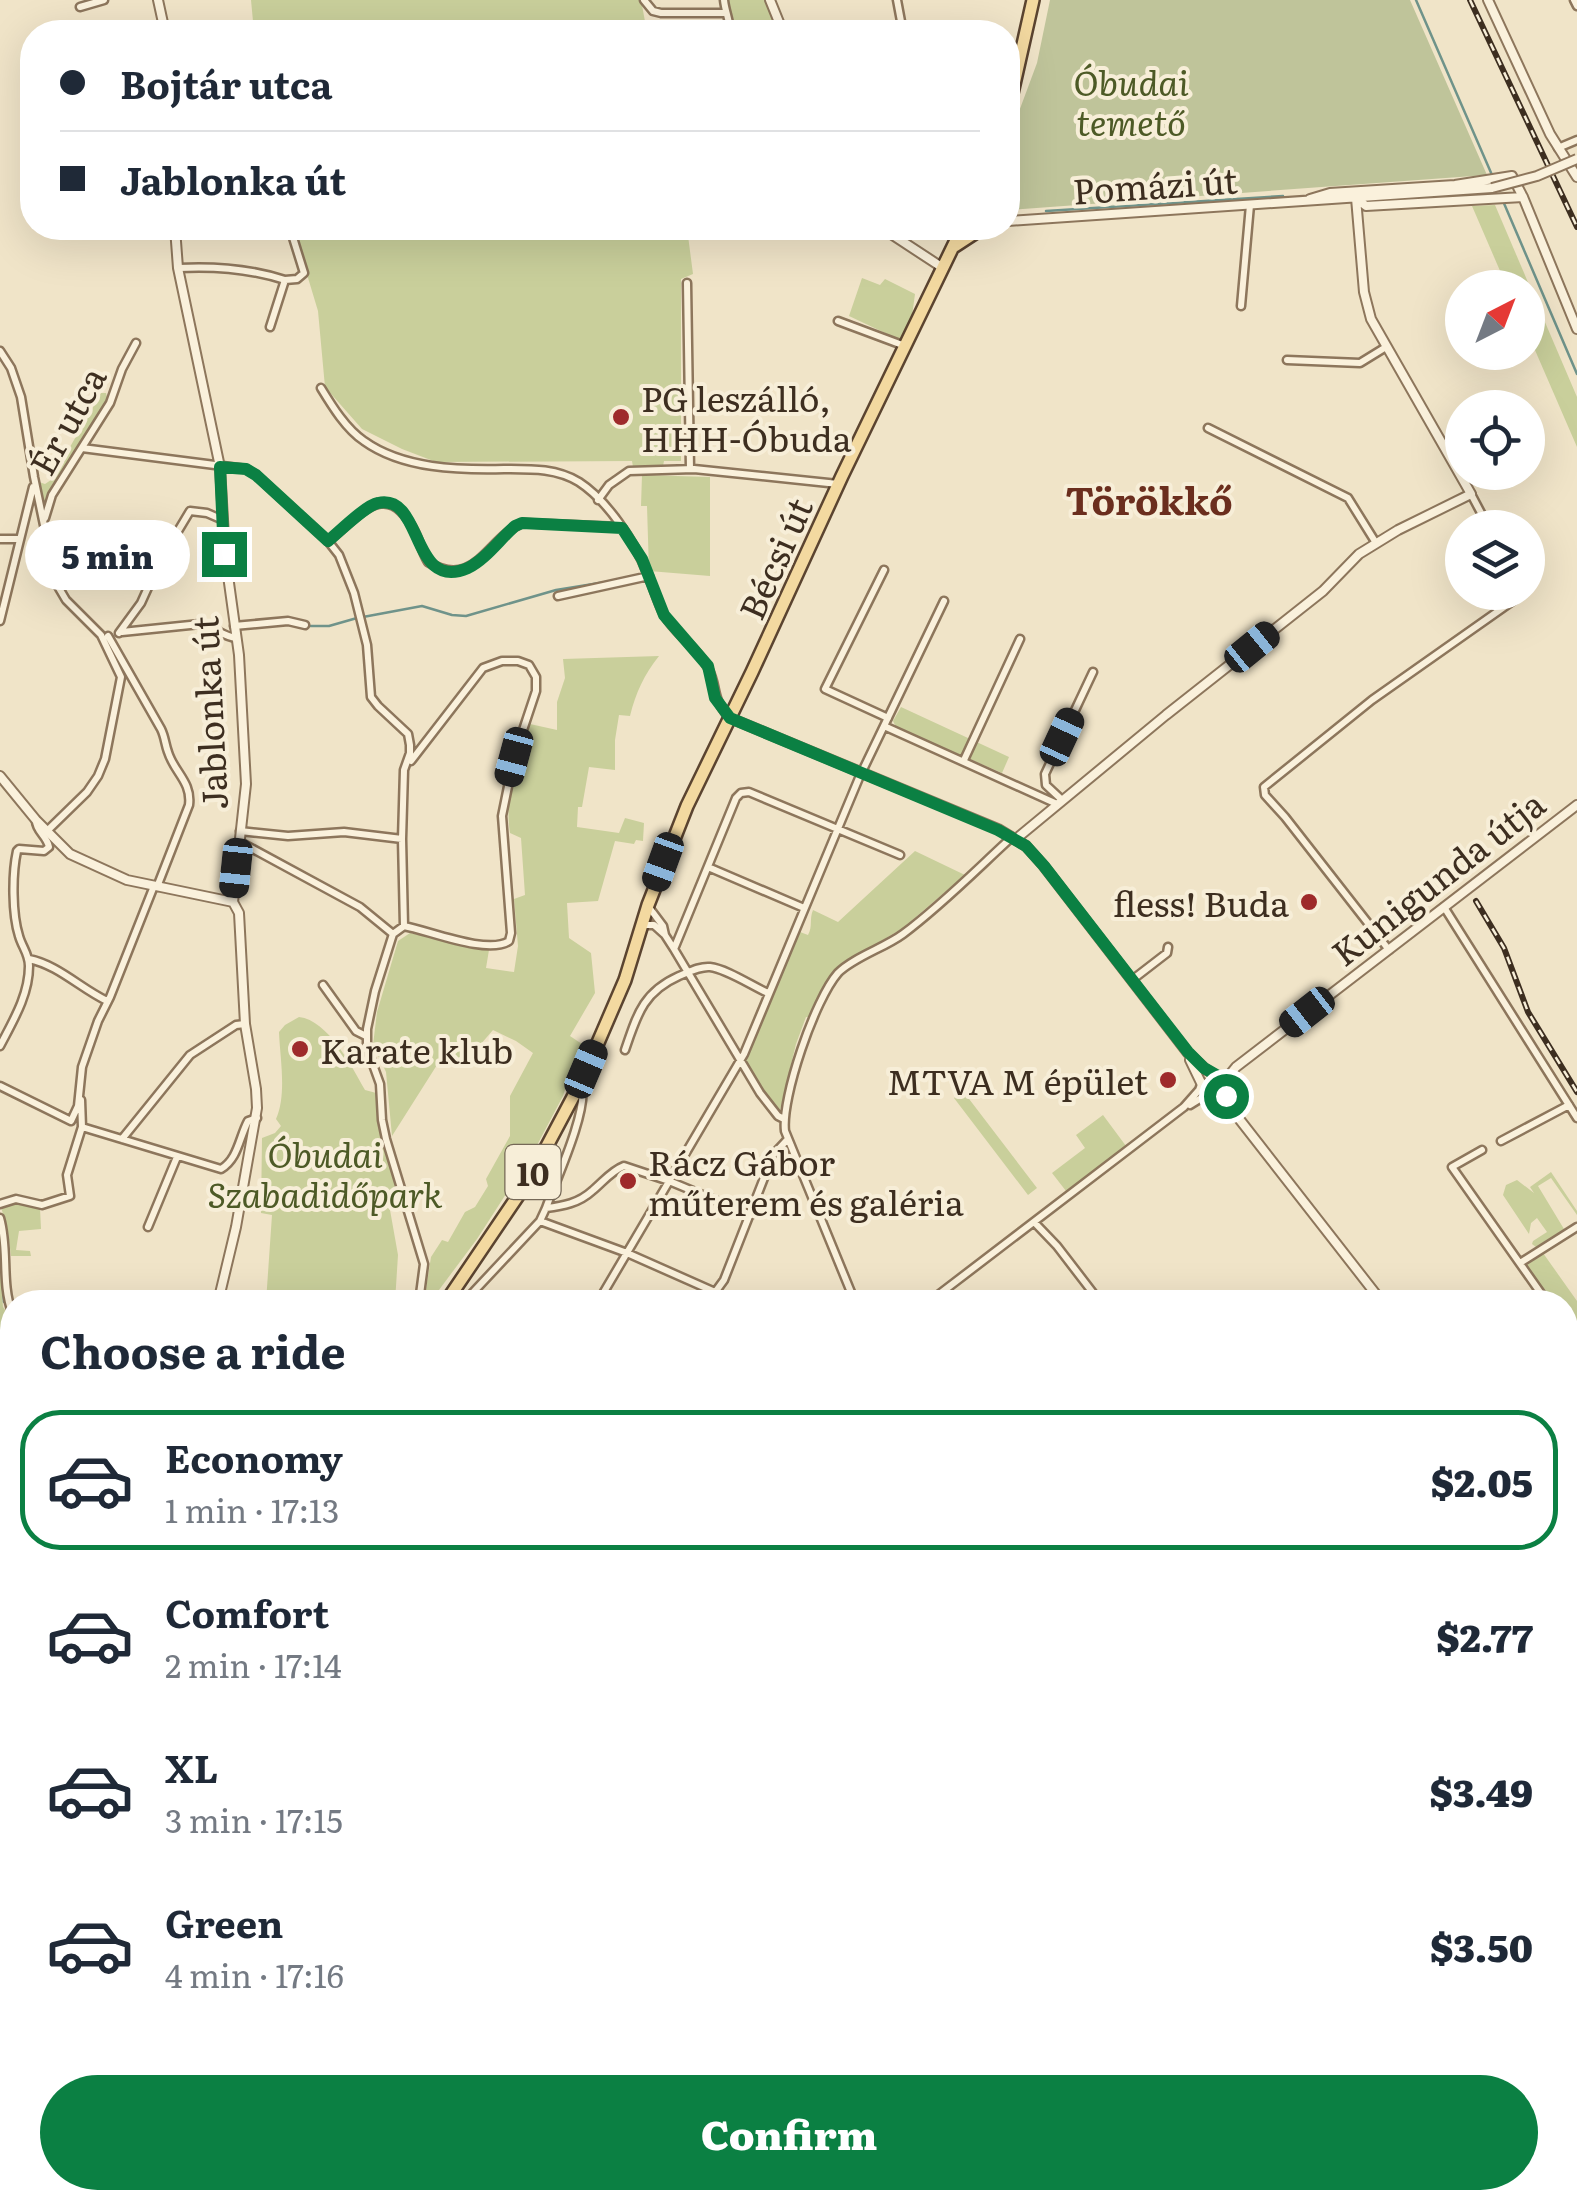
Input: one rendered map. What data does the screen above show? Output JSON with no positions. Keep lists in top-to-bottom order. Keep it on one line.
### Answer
{"streets":{"main road":["Bécsi út","10"],"street":["Pomázi út","Ér utca","Jablonka út","Kunigunda útja"]},"districts":["Törökkő"],"parks":["Óbudai temető","Óbudai Szabadidőpark"],"places":["PG leszálló, HHH-Óbuda","fless! Buda","Karate klub","MTVA M épület","Rácz Gábor műterem és galéria"],"north":"top right","page":{"banner":["Bojtár utca","Jablonka út"],"bubble":"5 min","heading":"Choose a ride","list":[{"name":"Economy","note":"1 min · 17:13","value":"$2.05"},{"name":"Comfort","note":"2 min · 17:14","value":"$2.77"},{"name":"XL","note":"3 min · 17:15","value":"$3.49"},{"name":"Green","note":"4 min · 17:16","value":"$3.50"}],"buttons":"Confirm"}}
